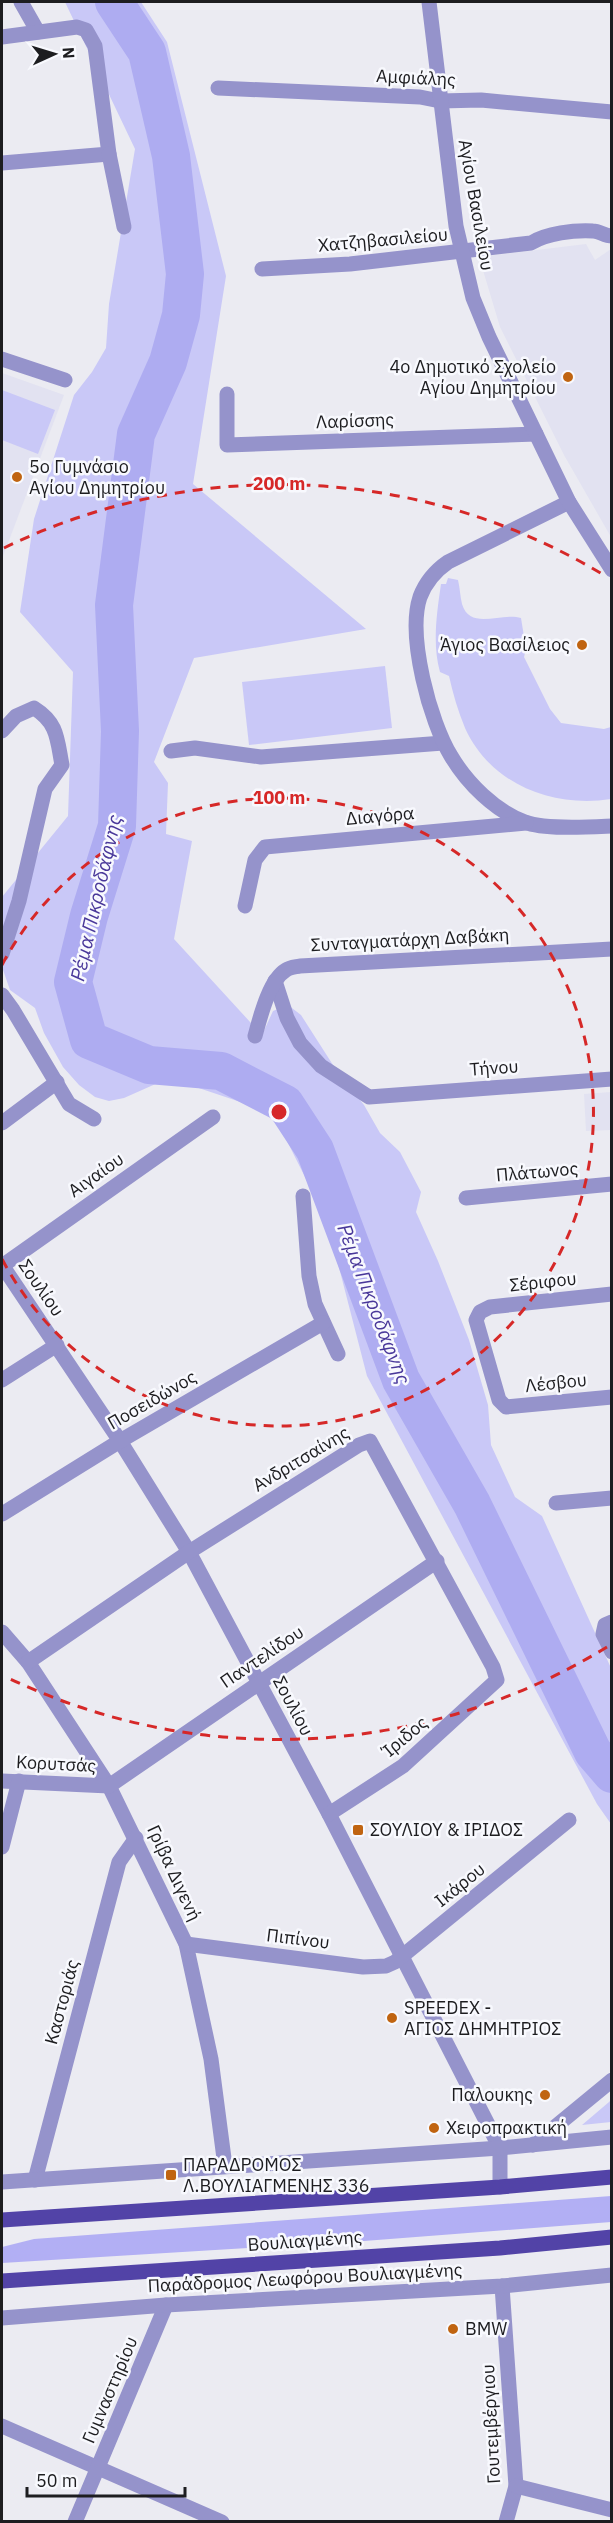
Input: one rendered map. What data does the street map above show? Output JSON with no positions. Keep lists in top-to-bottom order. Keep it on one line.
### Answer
{"streets":{"main road":["Βουλιαγμένης"],"street":["Αμφιάλης","Αγίου Βασιλείου","Χατζηβασιλείου","Λαρίσσης","Διαγόρα","Συνταγματάρχη Δαβάκη","Τήνου","Πλάτωνος","Αιγαίου","Σέριφου","Σουλίου","Λέσβου","Ποσειδώνος","Ανδριτσαίνης","Παντελίδου","Ίριδος","Κορυτσάς","Γρίβα Διγενή","Ικάρου","Πιπίνου","Καστοριάς","Παράδρομος Λεωφόρου Βουλιαγμένης","Γυμναστηρίου","Γουτεμβέργιου"]},"crossings":[["Αμφιάλης","Αγίου Βασιλείου"],["Αγίου Βασιλείου","Χατζηβασιλείου"],["Αγίου Βασιλείου","Λαρίσσης"],["Συνταγματάρχη Δαβάκη","Τήνου"],["Αιγαίου","Σουλίου"],["Σέριφου","Λέσβου"],["Σουλίου","Ποσειδώνος"],["Σουλίου","Ανδριτσαίνης"],["Σουλίου","Παντελίδου"],["Σουλίου","Ίριδος"],["Σουλίου","Ικάρου"],["Σουλίου","Πιπίνου"],["Ανδριτσαίνης","Παντελίδου"],["Ανδριτσαίνης","Ίριδος"],["Ανδριτσαίνης","Γρίβα Διγενή"],["Παντελίδου","Κορυτσάς"],["Παντελίδου","Γρίβα Διγενή"],["Κορυτσάς","Γρίβα Διγενή"],["Γρίβα Διγενή","Πιπίνου"],["Γρίβα Διγενή","Καστοριάς"],["Ικάρου","Πιπίνου"],["Παράδρομος Λεωφόρου Βουλιαγμένης","Γυμναστηρίου"],["Παράδρομος Λεωφόρου Βουλιαγμένης","Γουτεμβέργιου"]],"water":["Ρέμα Πικροδάφνης"],"places":{"other":["4ο Δημοτικό Σχολείο Αγίου Δημητρίου","5ο Γυμνάσιο Αγίου Δημητρίου","Άγιος Βασίλειος","SPEEDEX - ΑΓΙΟΣ ΔΗΜΗΤΡΙΟΣ","Παλουκης","Χειροπρακτική","BMW"],"transit":["ΣΟΥΛΙΟΥ & ΙΡΙΔΟΣ","ΠΑΡΑΔΡΟΜΟΣ Λ.ΒΟΥΛΙΑΓΜΕΝΗΣ 336"]},"scale_bar":"50 m","north":"right","rings":["200 m","100 m"]}
